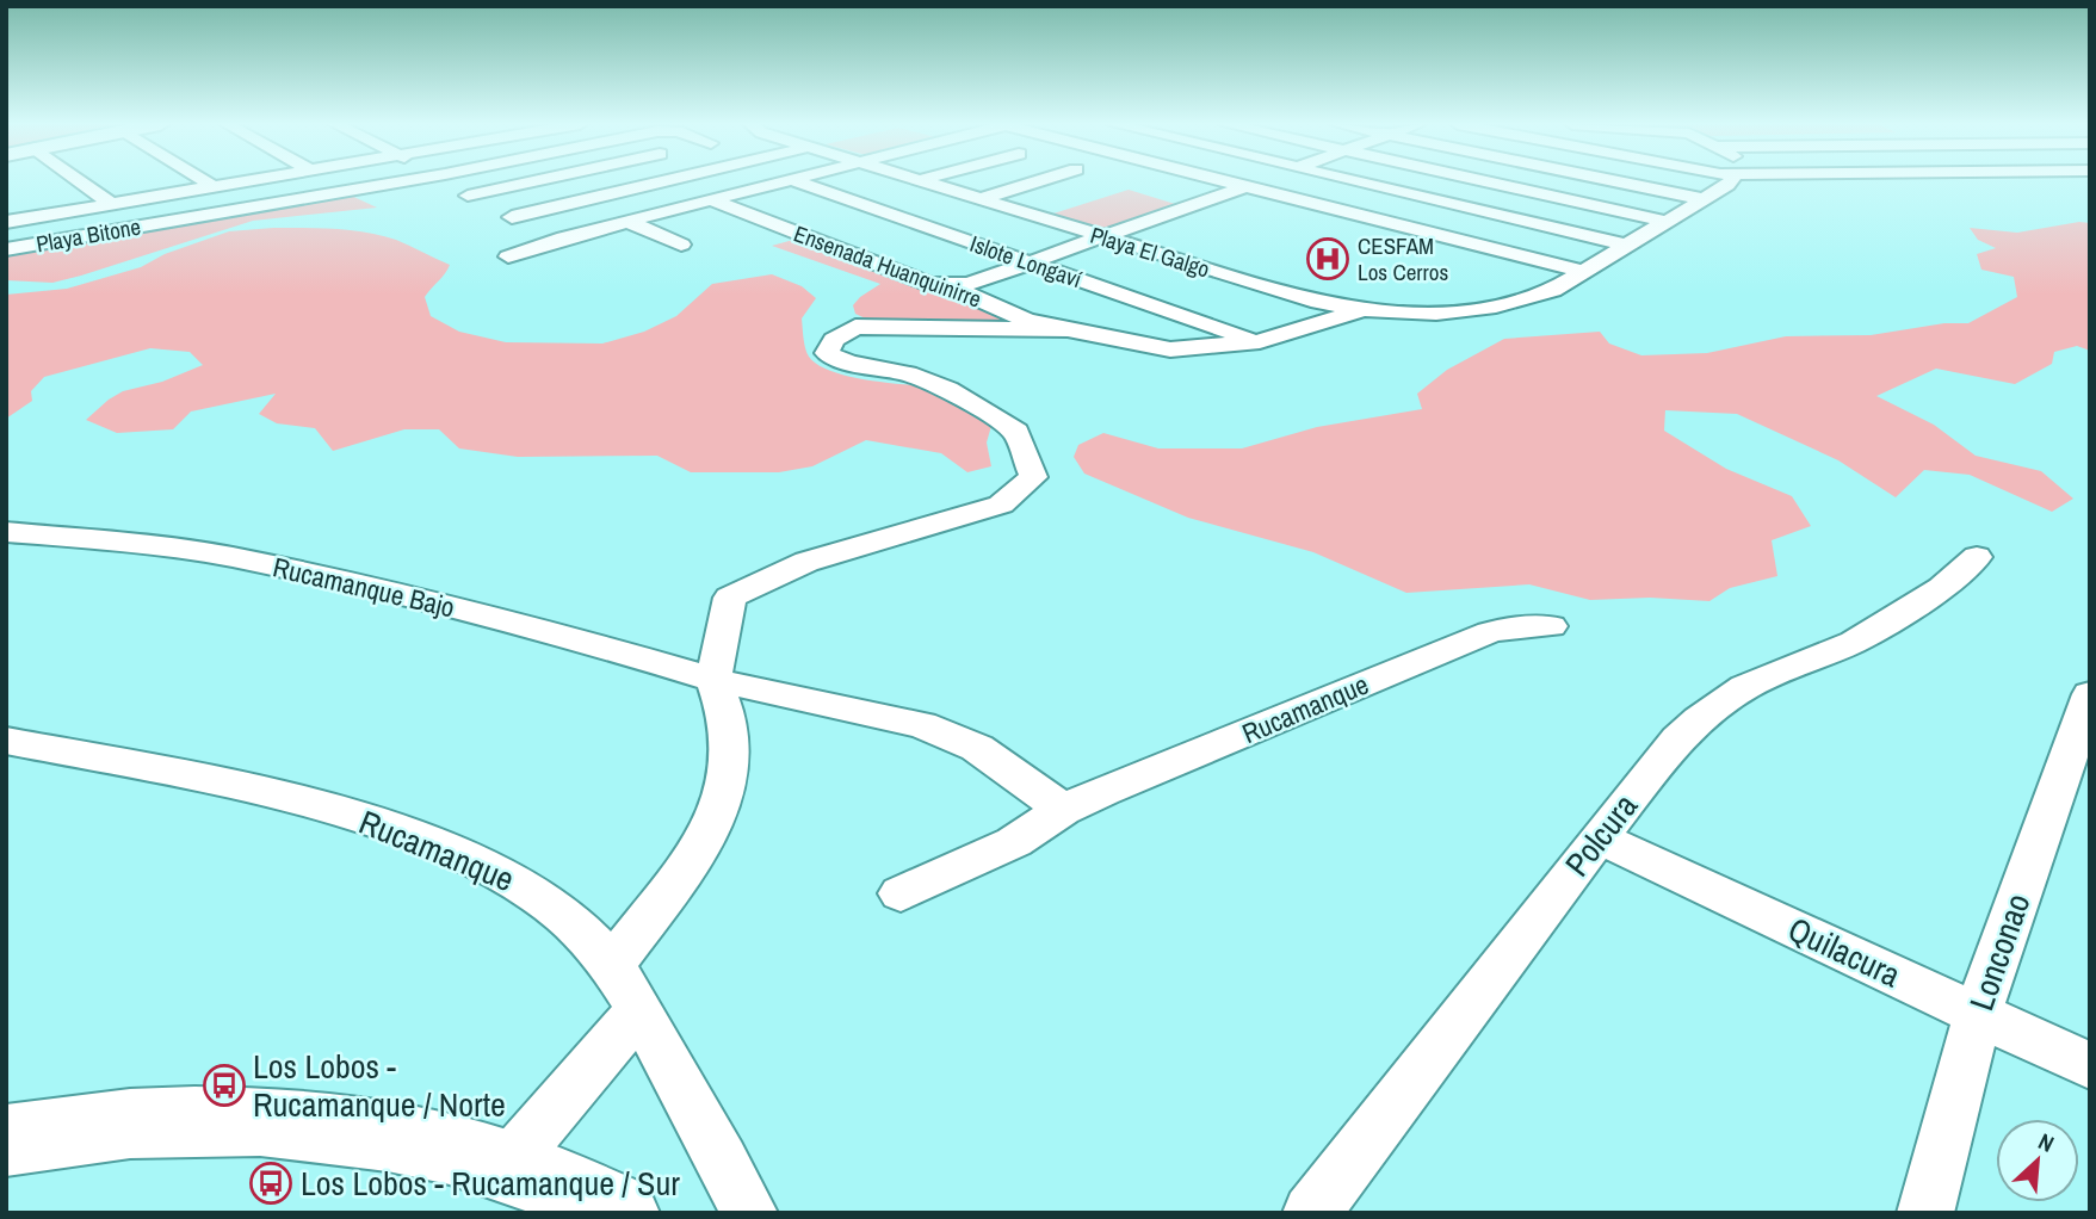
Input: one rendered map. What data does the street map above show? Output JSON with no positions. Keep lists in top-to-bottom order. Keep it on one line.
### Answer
{"streets":{"street":["Playa Bitone","Playa El Galgo","Islote Longaví","Ensenada Huanquinirre","Rucamanque Bajo","Rucamanque","Polcura","Quilacura","Lonconao"]},"crossings":[["Polcura","Quilacura"],["Quilacura","Lonconao"]],"places":{"hospital":["CESFAM Los Cerros"],"bus stop":["Los Lobos - Rucamanque / Norte","Los Lobos - Rucamanque / Sur"]},"north":"top right"}
